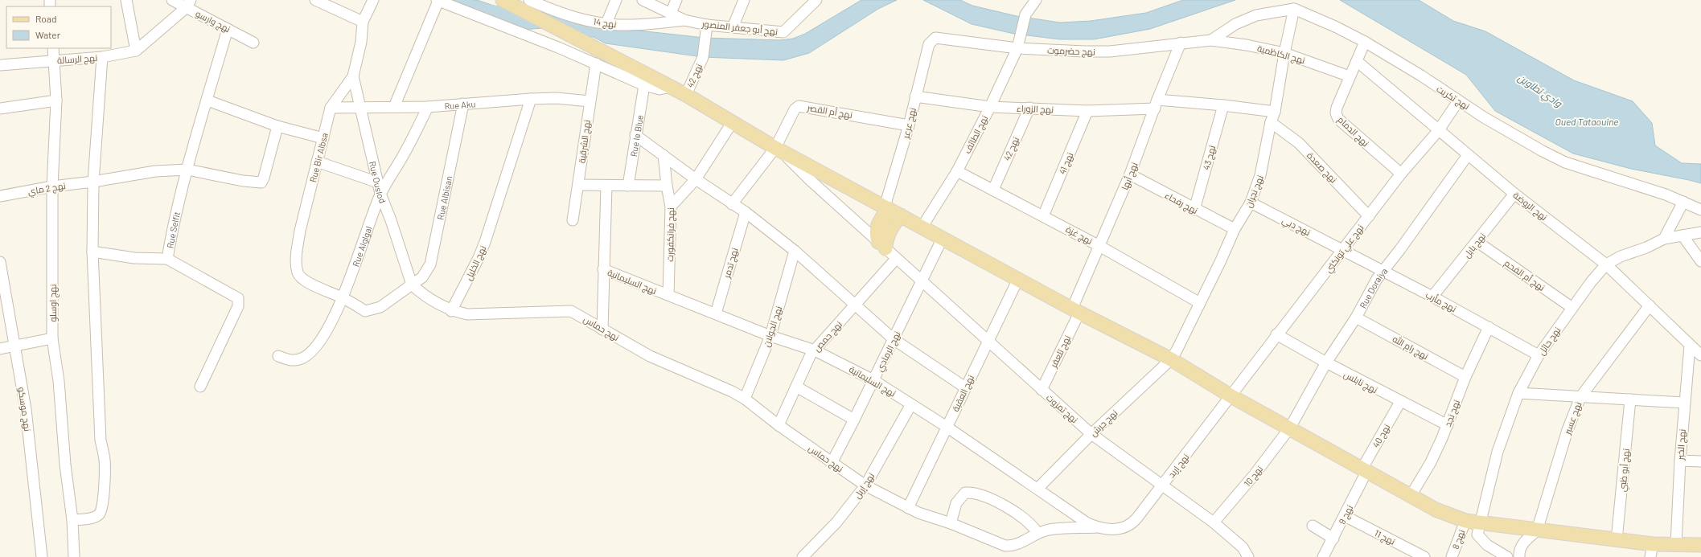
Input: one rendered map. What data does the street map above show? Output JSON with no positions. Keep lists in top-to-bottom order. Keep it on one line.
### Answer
{"streets":{"street":["نهج وارسو","نهج 14","نهج أبو جعفر المنصور","نهج حضرموت","نهج الكاظمية","نهج الرسالة","نهج 42","نهج تكريت","Rue Aku","نهج الزوراء","نهج أم القصر","نهج عرعر","نهج الدمام","نهج الطائف","Rue le Blue","نهج الشرقية","Rue Bir Albsa","نهج 43","نهج 41","نهج صعدة","نهج أبها","Rue Ouslod","نهج 2 ماي","نهج نجران","Rue Albisan","نهج رفحاء","نهج الروضة","نهج دبي","Rue Selfit","نهج فرانكفورت","نهج غزة","نهج بابل","Rue Alglgal","نهج علي تونكتي","نهج الخليل","نهج تدمر","نهج أم الفحم","نهج السليمانية","Rue Doraiya","نهج مأرب","نهج اوسلو","نهج الجولان","نهج حماس","نهج حمص","نهج حائل","نهج رام الله","نهج الرمادي","نهج تلعفر","نهج نابلس","نهج العقبة","نهج تمزوت","نهج موسكو","نهج نجد","نهج عسير","نهج جرش","نهج 40","نهج الخبر","نهج إربد","نهج أبو ظبي","نهج 10","نهج إربل","نهج 9","نهج 11","نهج 8"]},"crossings":[["نهج وارسو","Rue Selfit"],["نهج 14","نهج أبو جعفر المنصور"],["نهج أبو جعفر المنصور","نهج 42"],["نهج حضرموت","نهج الكاظمية"],["نهج حضرموت","نهج عرعر"],["نهج حضرموت","نهج الطائف"],["نهج حضرموت","نهج أبها"],["نهج الكاظمية","نهج الدمام"],["نهج الكاظمية","نهج نجران"],["نهج الرسالة","نهج اوسلو"],["نهج 42","نهج الزوراء"],["نهج 42","نهج غزة"],["نهج تكريت","نهج الدمام"],["نهج تكريت","نهج نجران"],["نهج تكريت","نهج علي تونكتي"],["Rue Aku","نهج الشرقية"],["Rue Aku","Rue Bir Albsa"],["Rue Aku","Rue Ouslod"],["Rue Aku","Rue Albisan"],["Rue Aku","Rue Alglgal"],["Rue Aku","نهج الخليل"],["نهج الزوراء","نهج عرعر"],["نهج الزوراء","نهج الطائف"],["نهج الزوراء","نهج 43"],["نهج الزوراء","نهج 41"],["نهج الزوراء","نهج أبها"],["نهج الزوراء","نهج نجران"],["نهج أم القصر","نهج عرعر"],["نهج أم القصر","نهج تمزوت"],["نهج الدمام","نهج الروضة"],["نهج الدمام","نهج علي تونكتي"],["نهج الطائف","نهج غزة"],["Rue Bir Albsa","Rue Ouslod"],["Rue Bir Albsa","Rue Albisan"],["Rue Bir Albsa","Rue Alglgal"],["نهج 43","نهج رفحاء"],["نهج 41","نهج غزة"],["نهج صعدة","نهج نجران"],["نهج صعدة","نهج علي تونكتي"],["نهج أبها","نهج رفحاء"],["نهج أبها","نهج غزة"],["نهج أبها","نهج تلعفر"],["Rue Ouslod","Rue Albisan"],["Rue Ouslod","Rue Alglgal"],["نهج 2 ماي","Rue Selfit"],["نهج 2 ماي","نهج اوسلو"],["نهج نجران","نهج رفحاء"],["نهج نجران","نهج دبي"],["نهج نجران","نهج غزة"],["نهج نجران","نهج جرش"],["Rue Albisan","Rue Alglgal"],["نهج الروضة","نهج بابل"],["نهج الروضة","نهج علي تونكتي"],["نهج الروضة","Rue Doraiya"],["نهج الروضة","نهج حائل"],["نهج الروضة","نهج عسير"],["نهج الروضة","نهج الخبر"],["نهج دبي","نهج علي تونكتي"],["نهج دبي","نهج مأرب"],["نهج فرانكفورت","نهج السليمانية"],["نهج بابل","نهج أم الفحم"],["نهج بابل","نهج مأرب"],["نهج علي تونكتي","نهج مأرب"],["نهج علي تونكتي","نهج نابلس"],["نهج علي تونكتي","نهج إربد"],["نهج الخليل","نهج حماس"],["نهج تدمر","نهج السليمانية"],["نهج أم الفحم","نهج حائل"],["نهج السليمانية","نهج الجولان"],["نهج السليمانية","نهج حماس"],["نهج السليمانية","نهج حمص"],["نهج السليمانية","نهج الرمادي"],["نهج السليمانية","نهج العقبة"],["نهج السليمانية","نهج جرش"],["نهج السليمانية","نهج إربد"],["نهج السليمانية","نهج إربل"],["Rue Doraiya","نهج مأرب"],["Rue Doraiya","نهج رام الله"],["Rue Doraiya","نهج نابلس"],["Rue Doraiya","نهج 10"],["نهج مأرب","نهج حائل"],["نهج مأرب","نهج نجد"],["نهج الجولان","نهج حماس"],["نهج حماس","نهج حمص"],["نهج حماس","نهج الرمادي"],["نهج حماس","نهج العقبة"],["نهج حماس","نهج إربل"],["نهج حمص","نهج تمزوت"],["نهج رام الله","نهج نجد"],["نهج الرمادي","نهج تمزوت"],["نهج تلعفر","نهج تمزوت"],["نهج نابلس","نهج نجد"],["نهج نابلس","نهج 40"],["نهج العقبة","نهج تمزوت"],["نهج تمزوت","نهج جرش"],["نهج تمزوت","نهج إربد"],["نهج تمزوت","نهج 10"],["نهج 40","نهج 9"],["نهج 9","نهج 11"]],"water":["وادي تطاوين","Oued Tataouine"],"legend":["Road","Water"]}
